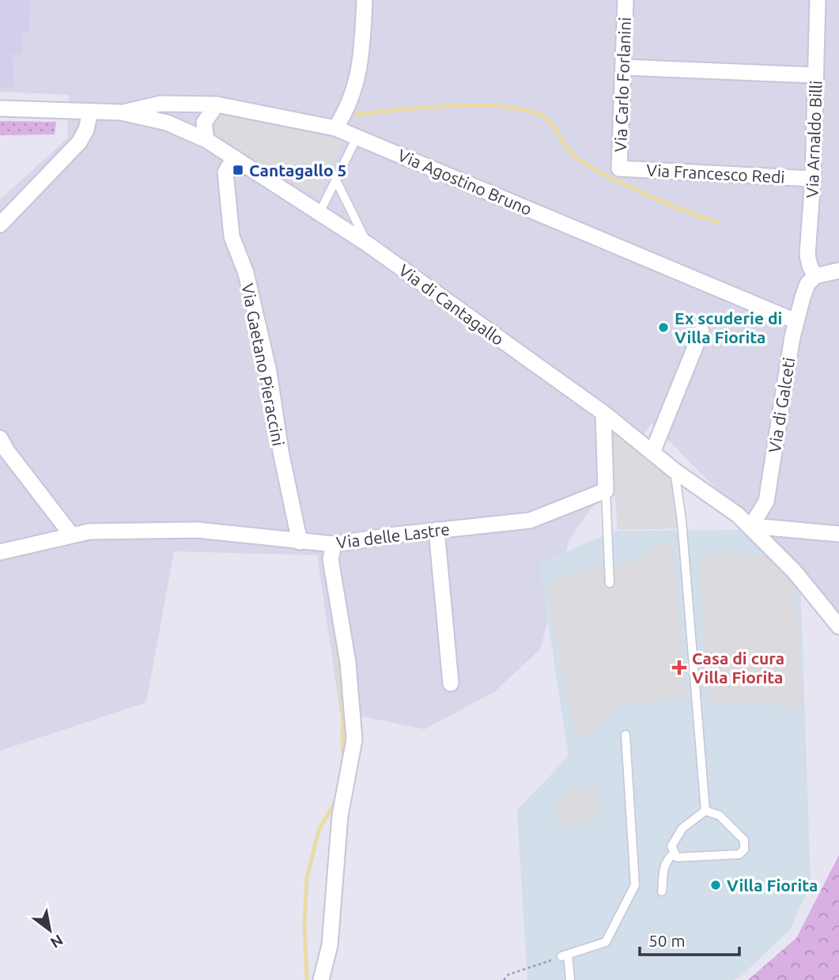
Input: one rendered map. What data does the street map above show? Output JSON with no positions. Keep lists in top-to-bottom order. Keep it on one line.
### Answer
{"streets":{"street":["Via Carlo Forlanini","Via Arnaldo Billi","Via Francesco Redi","Via Agostino Bruno","Via di Cantagallo","Via Gaetano Pieraccini","Via di Galceti","Via delle Lastre"]},"crossings":[["Via Carlo Forlanini","Via Francesco Redi"],["Via Arnaldo Billi","Via Francesco Redi"],["Via Arnaldo Billi","Via di Galceti"],["Via Agostino Bruno","Via di Cantagallo"],["Via Agostino Bruno","Via di Galceti"],["Via di Cantagallo","Via Gaetano Pieraccini"],["Via di Cantagallo","Via di Galceti"],["Via Gaetano Pieraccini","Via delle Lastre"]],"places":{"transit":["Cantagallo 5"],"other":["Ex scuderie di Villa Fiorita","Villa Fiorita"],"health":["Casa di cura Villa Fiorita"]},"scale_bar":"50 m","north":"bottom right"}
